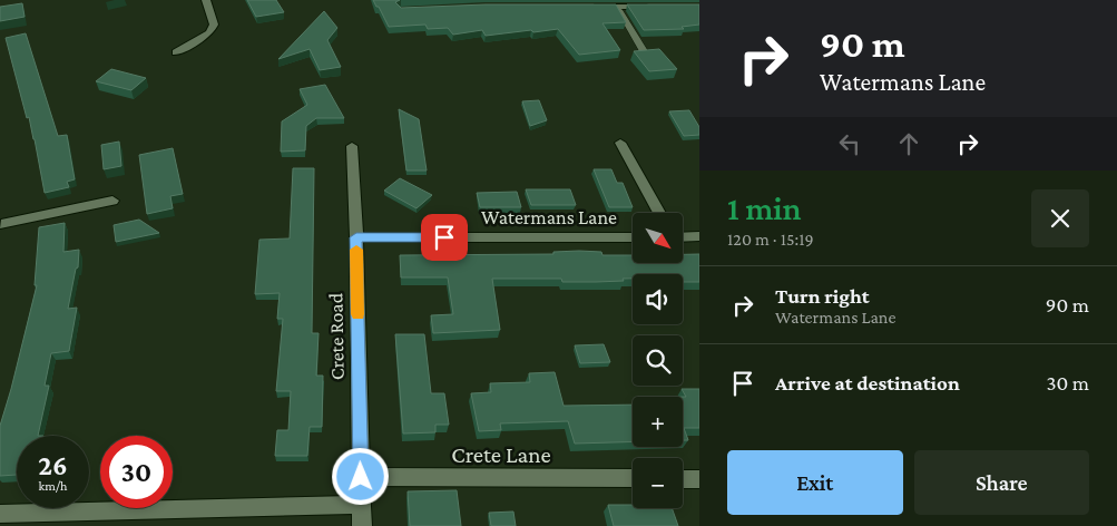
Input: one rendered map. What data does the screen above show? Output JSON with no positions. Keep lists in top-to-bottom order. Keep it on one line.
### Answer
{"streets":{"street":["Watermans Lane","Crete Road","Crete Lane"]},"crossings":[["Watermans Lane","Crete Road"],["Crete Road","Crete Lane"]],"north":"bottom right","page":{"turn":["90 m","Watermans Lane"],"heading":["1 min","120 m · 15:19"],"map_buttons":["+","−"],"list":[{"name":"Turn right","note":"Watermans Lane","value":"90 m"},{"name":"Arrive at destination","value":"30 m"}],"speed":"26 km/h","limit":"30","buttons":["Exit","Share"]}}
